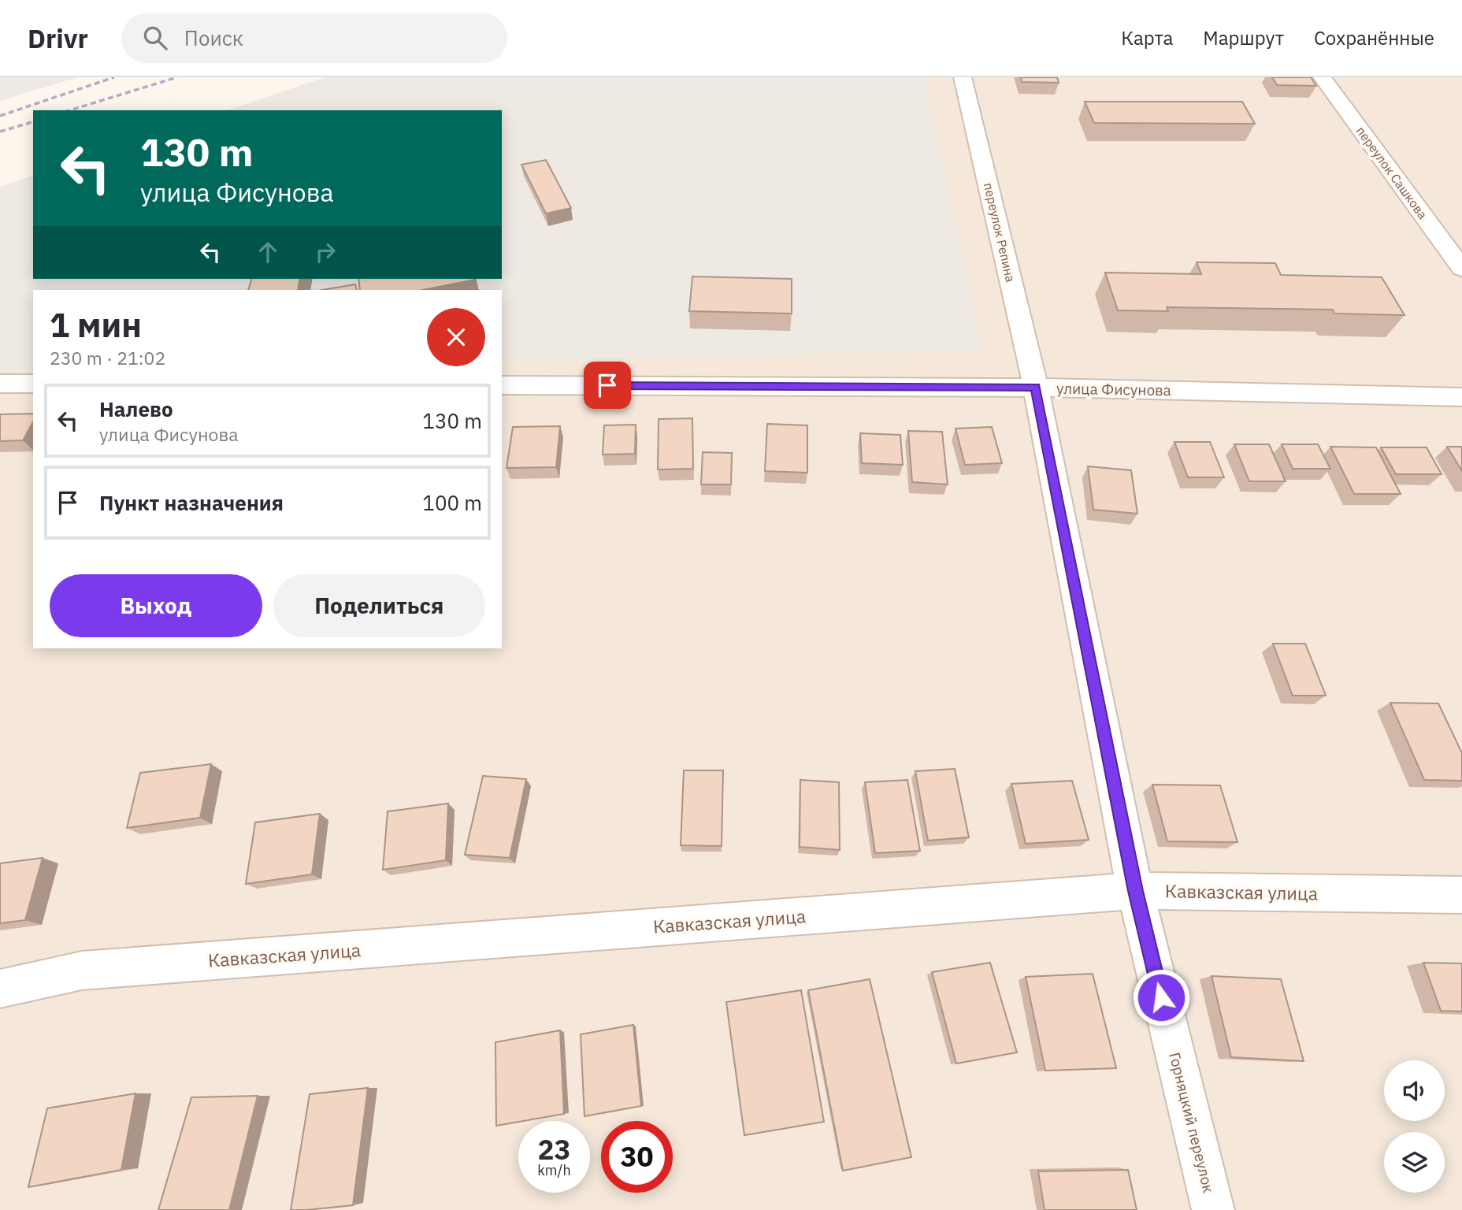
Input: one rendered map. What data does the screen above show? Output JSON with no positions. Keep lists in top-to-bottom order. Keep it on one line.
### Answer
{"streets":{"street":["переулок Сашкова","переулок Репина","улица Фисунова","Кавказская улица","Горняцкий переулок"]},"crossings":[["переулок Репина","улица Фисунова"],["переулок Репина","Горняцкий переулок"],["улица Фисунова","Горняцкий переулок"],["Кавказская улица","Горняцкий переулок"]],"page":{"header":"Drivr","search":"Поиск","nav":["Карта","Маршрут","Сохранённые"],"turn":["130 m","улица Фисунова"],"heading":["1 мин","230 m · 21:02"],"list":[{"name":"Налево","note":"улица Фисунова","value":"130 m"},{"name":"Пункт назначения","value":"100 m"}],"buttons":["Выход","Поделиться"],"speed":"23 km/h","limit":"30"}}
